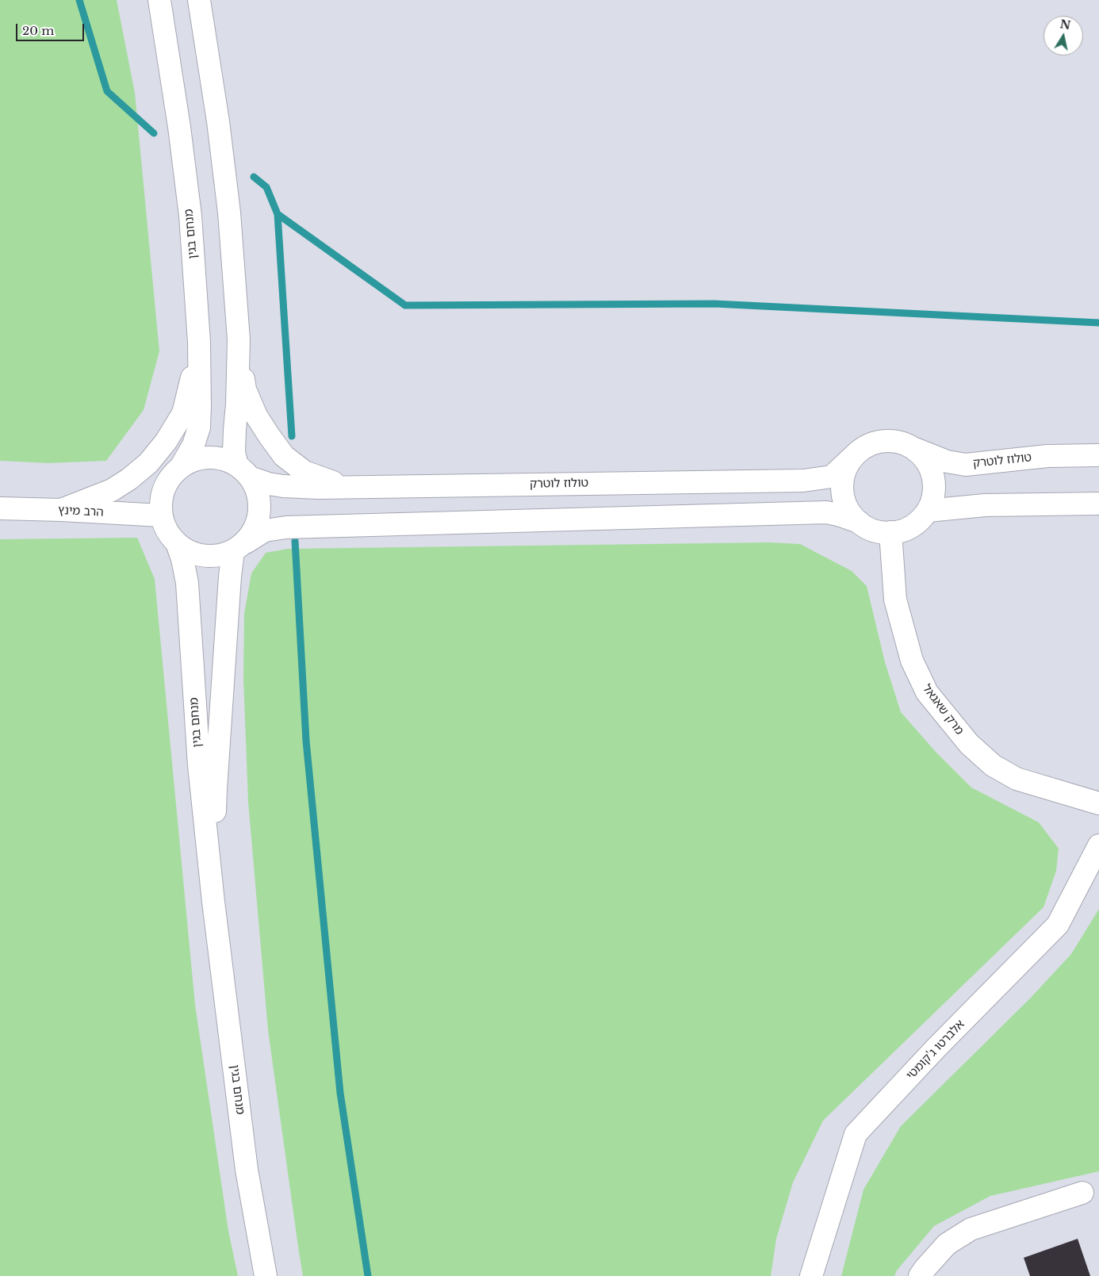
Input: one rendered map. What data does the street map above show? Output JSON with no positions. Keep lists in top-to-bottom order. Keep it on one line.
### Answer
{"streets":{"main road":["מנחם בגין","טולוז לוטרק","הרב מינץ","מרק שאגאל","אלברטו ג'קומטי"]},"crossings":[["מנחם בגין","טולוז לוטרק"],["מנחם בגין","הרב מינץ"],["טולוז לוטרק","הרב מינץ"],["טולוז לוטרק","מרק שאגאל"]],"scale_bar":"20 m","north":"top"}
